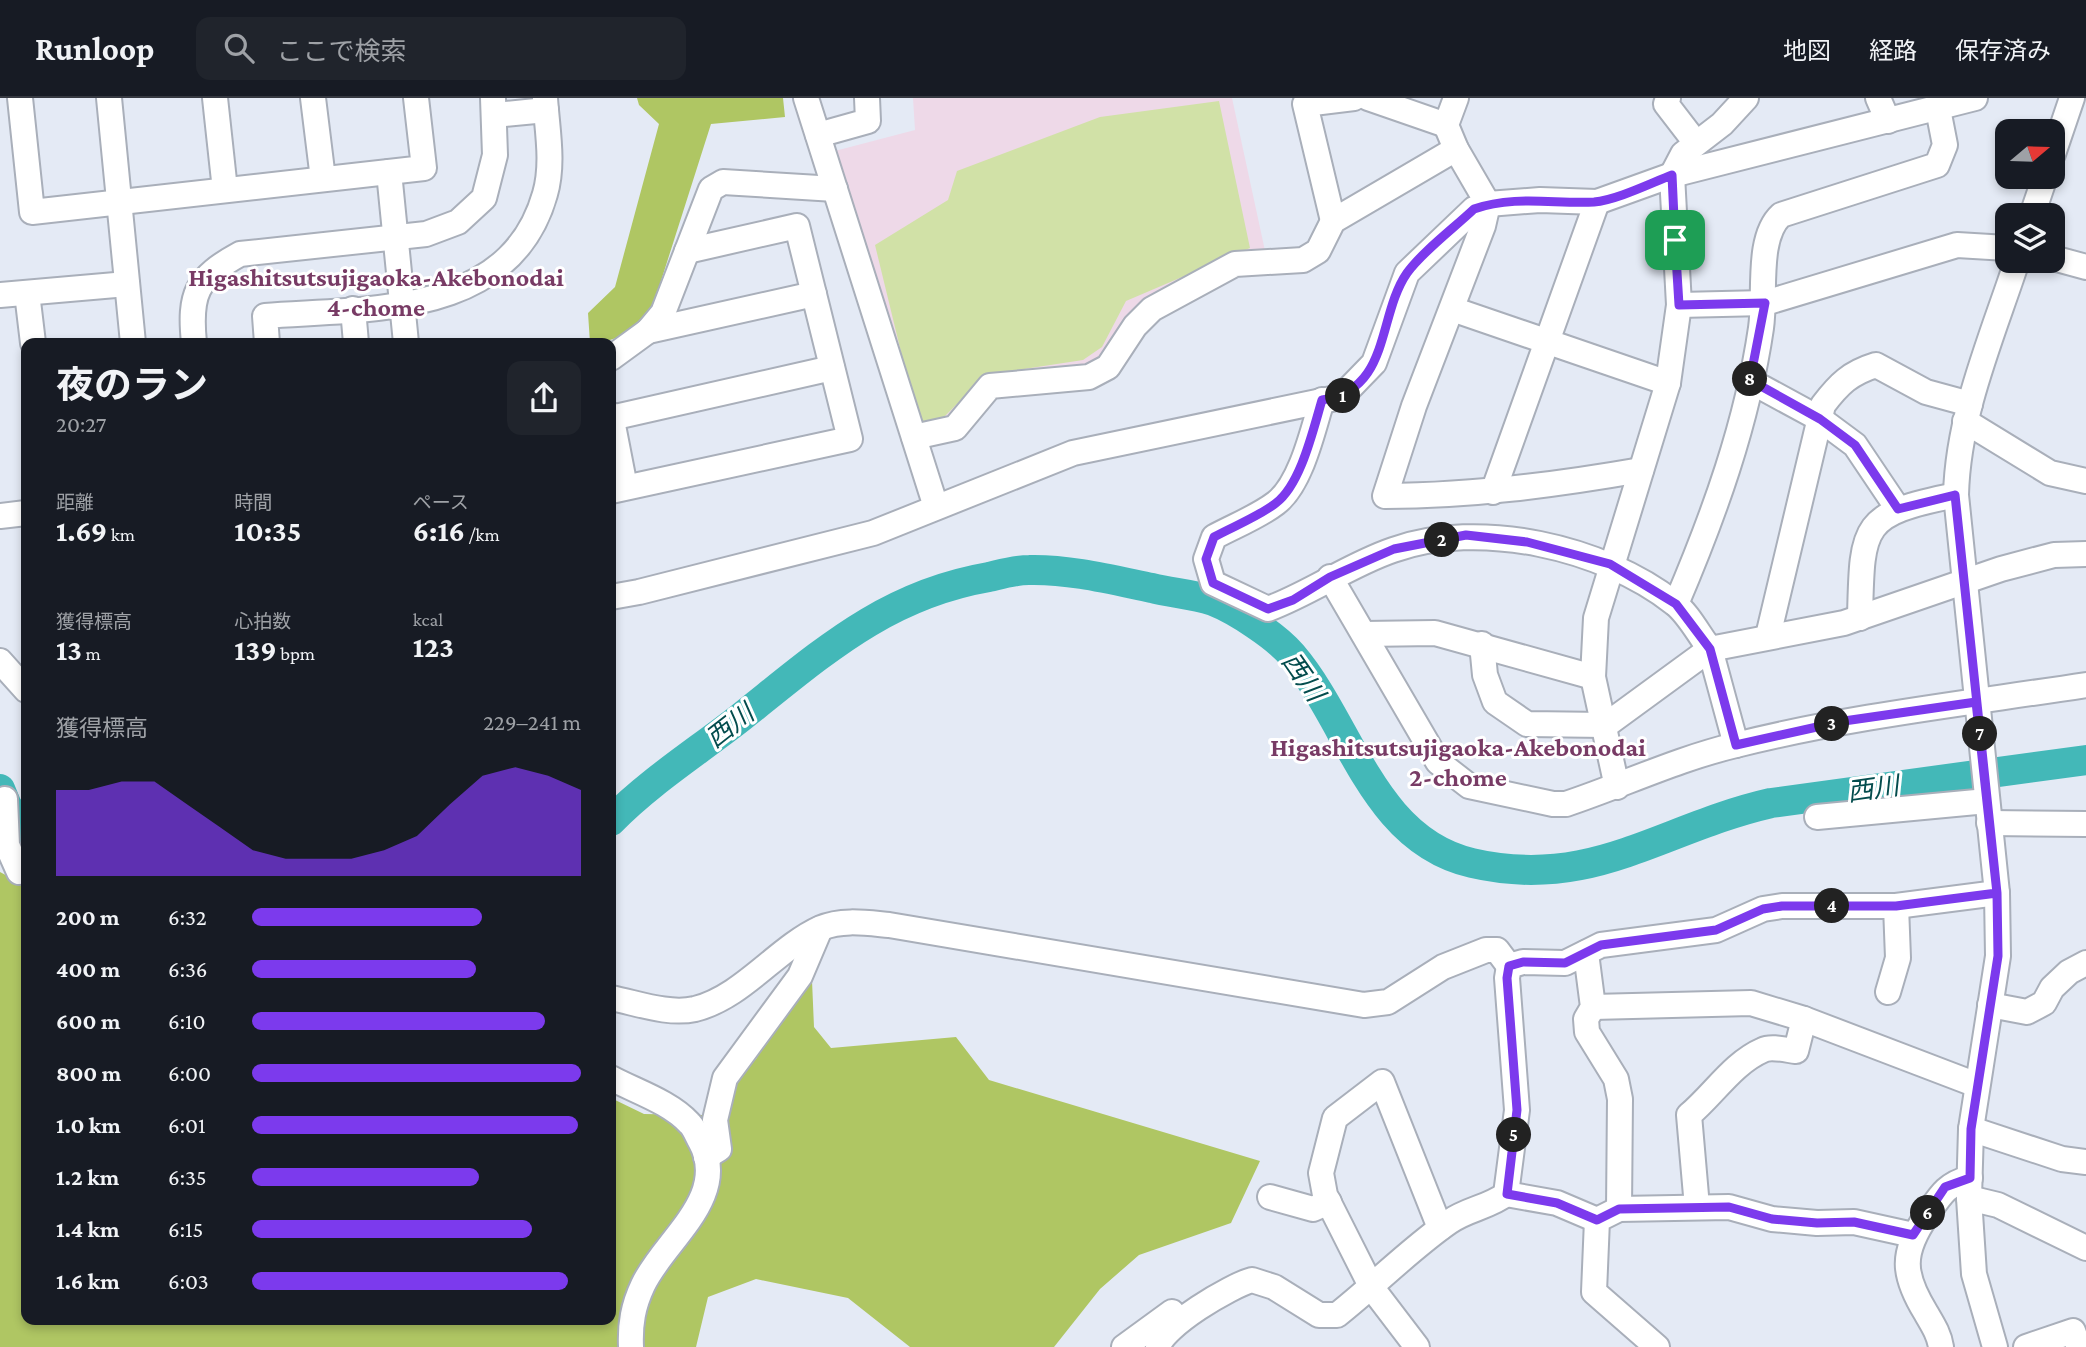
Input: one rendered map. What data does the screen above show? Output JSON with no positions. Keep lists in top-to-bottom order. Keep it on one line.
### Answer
{"districts":["Higashitsutsujigaoka-Akebonodai 4-chome","Higashitsutsujigaoka-Akebonodai 2-chome"],"water":["西川"],"north":"right","page":{"header":"Runloop","search":"ここで検索","nav":["地図","経路","保存済み"],"heading":["夜のラン","20:27"],"pins":["8","1","2","3","7","4","5","6"],"stats":[["距離","1.69 km"],["時間","10:35"],["ペース","6:16 /km"],["獲得標高","13 m"],["心拍数","139 bpm"],["kcal","123"]],"chart":["獲得標高","229–241 m"],"list":[{"name":"200 m","note":"6:32"},{"name":"400 m","note":"6:36"},{"name":"600 m","note":"6:10"},{"name":"800 m","note":"6:00"},{"name":"1.0 km","note":"6:01"},{"name":"1.2 km","note":"6:35"},{"name":"1.4 km","note":"6:15"},{"name":"1.6 km","note":"6:03"}]}}
